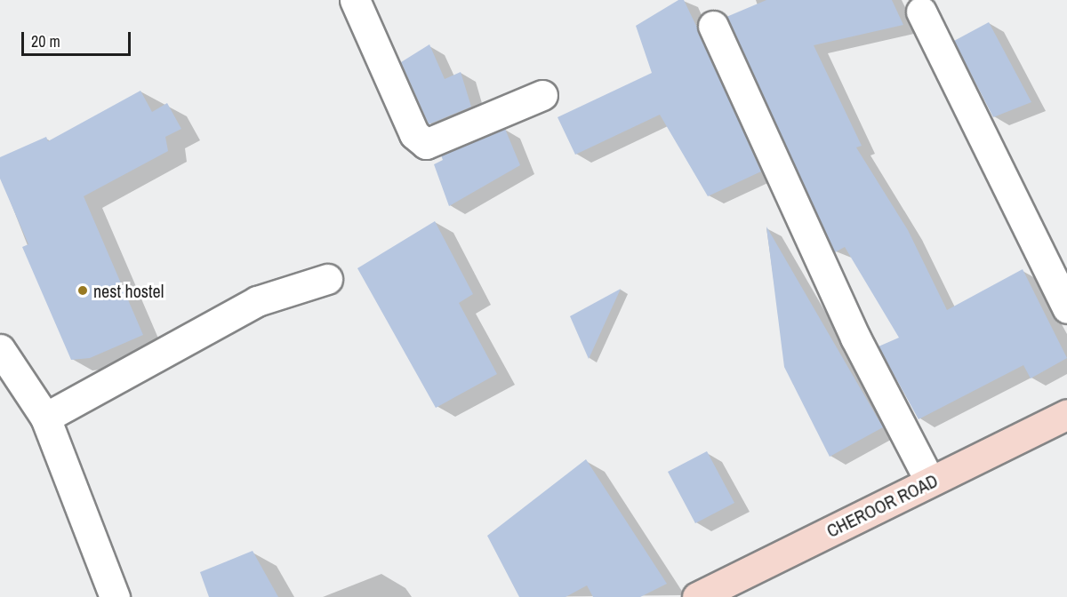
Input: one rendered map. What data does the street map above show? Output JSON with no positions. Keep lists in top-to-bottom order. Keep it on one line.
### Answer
{"streets":{"main road":["CHEROOR ROAD"]},"places":["nest hostel"],"scale_bar":"20 m"}
